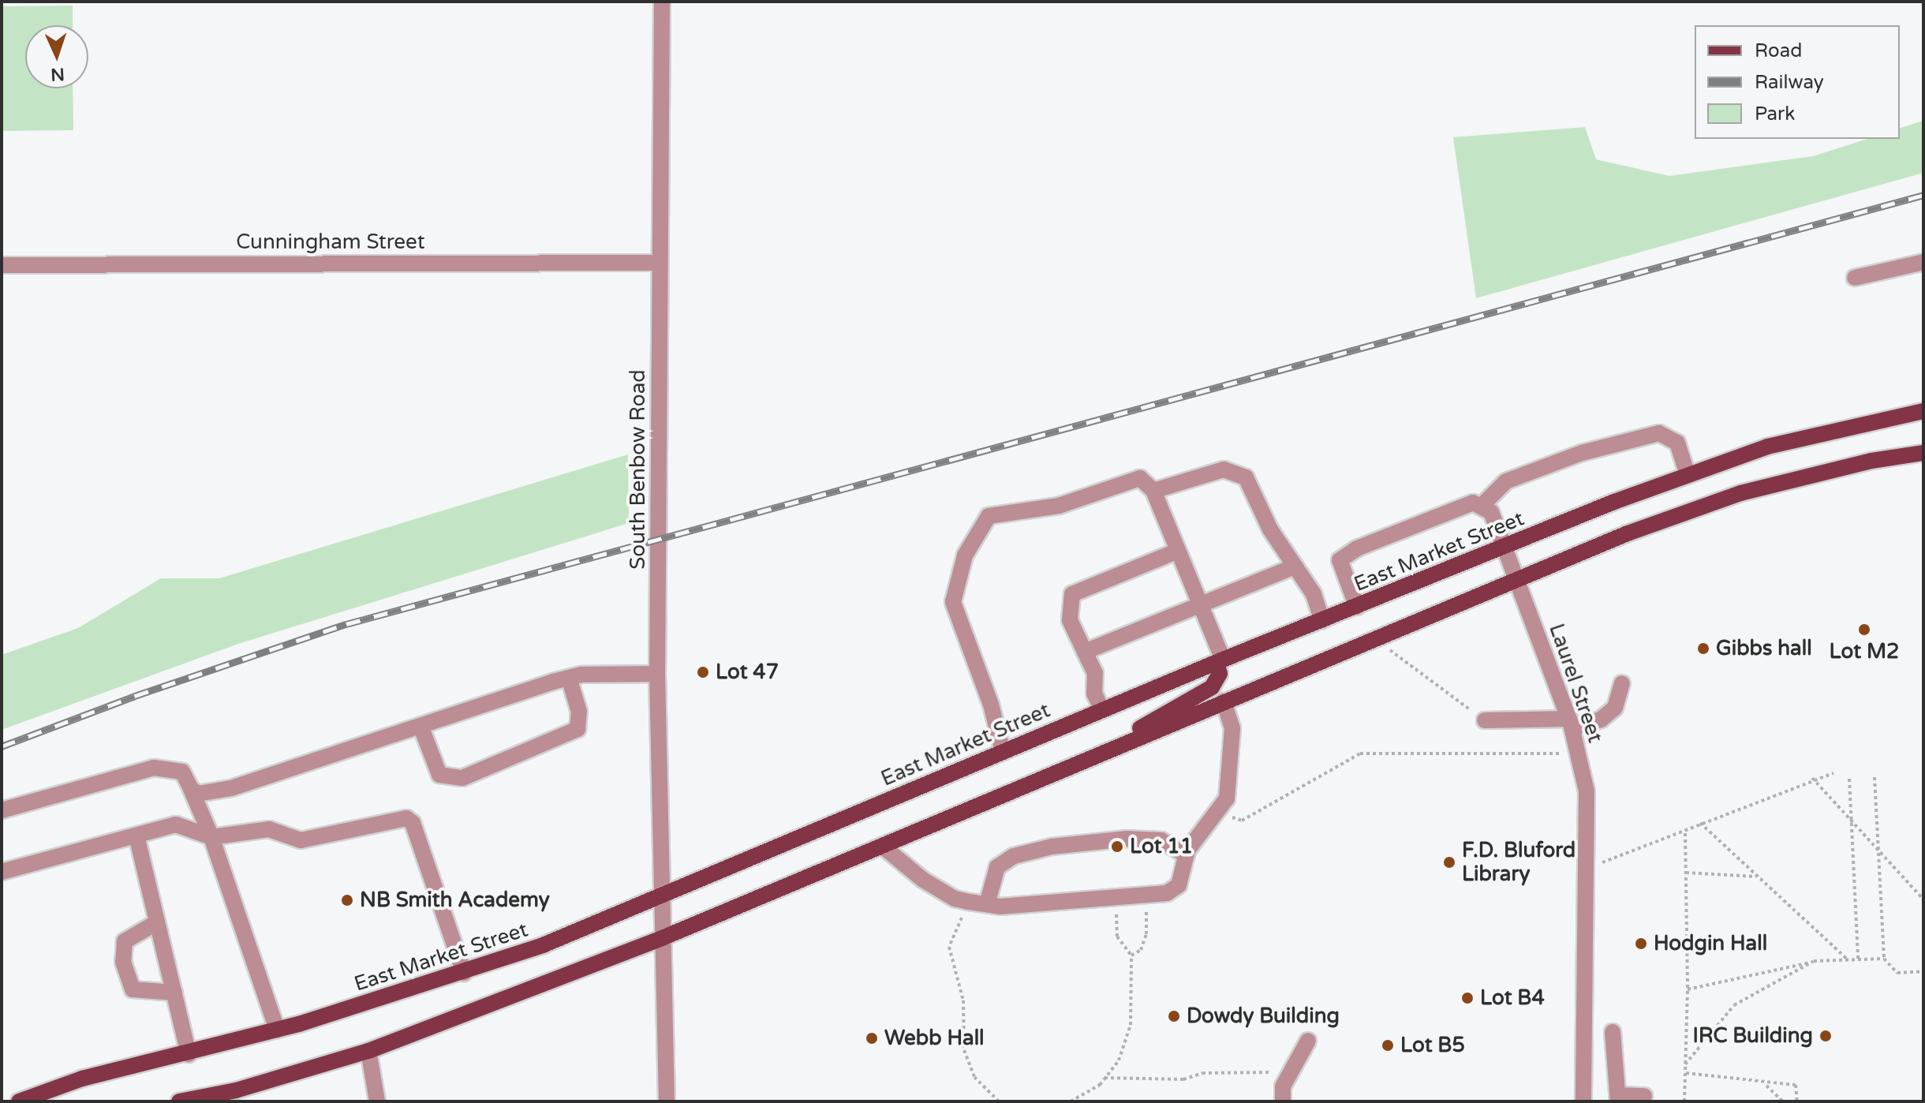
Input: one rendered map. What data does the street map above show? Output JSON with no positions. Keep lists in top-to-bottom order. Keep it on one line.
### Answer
{"streets":{"main road":["East Market Street"],"street":["Cunningham Street","South Benbow Road","Laurel Street"]},"crossings":[["Cunningham Street","South Benbow Road"],["South Benbow Road","East Market Street"],["East Market Street","Laurel Street"]],"places":["Lot M2","Gibbs hall","Lot 47","Lot 11","F.D. Bluford Library","NB Smith Academy","Hodgin Hall","Lot B4","Dowdy Building","IRC Building","Webb Hall","Lot B5"],"legend":["Road","Railway","Park"],"north":"bottom"}
